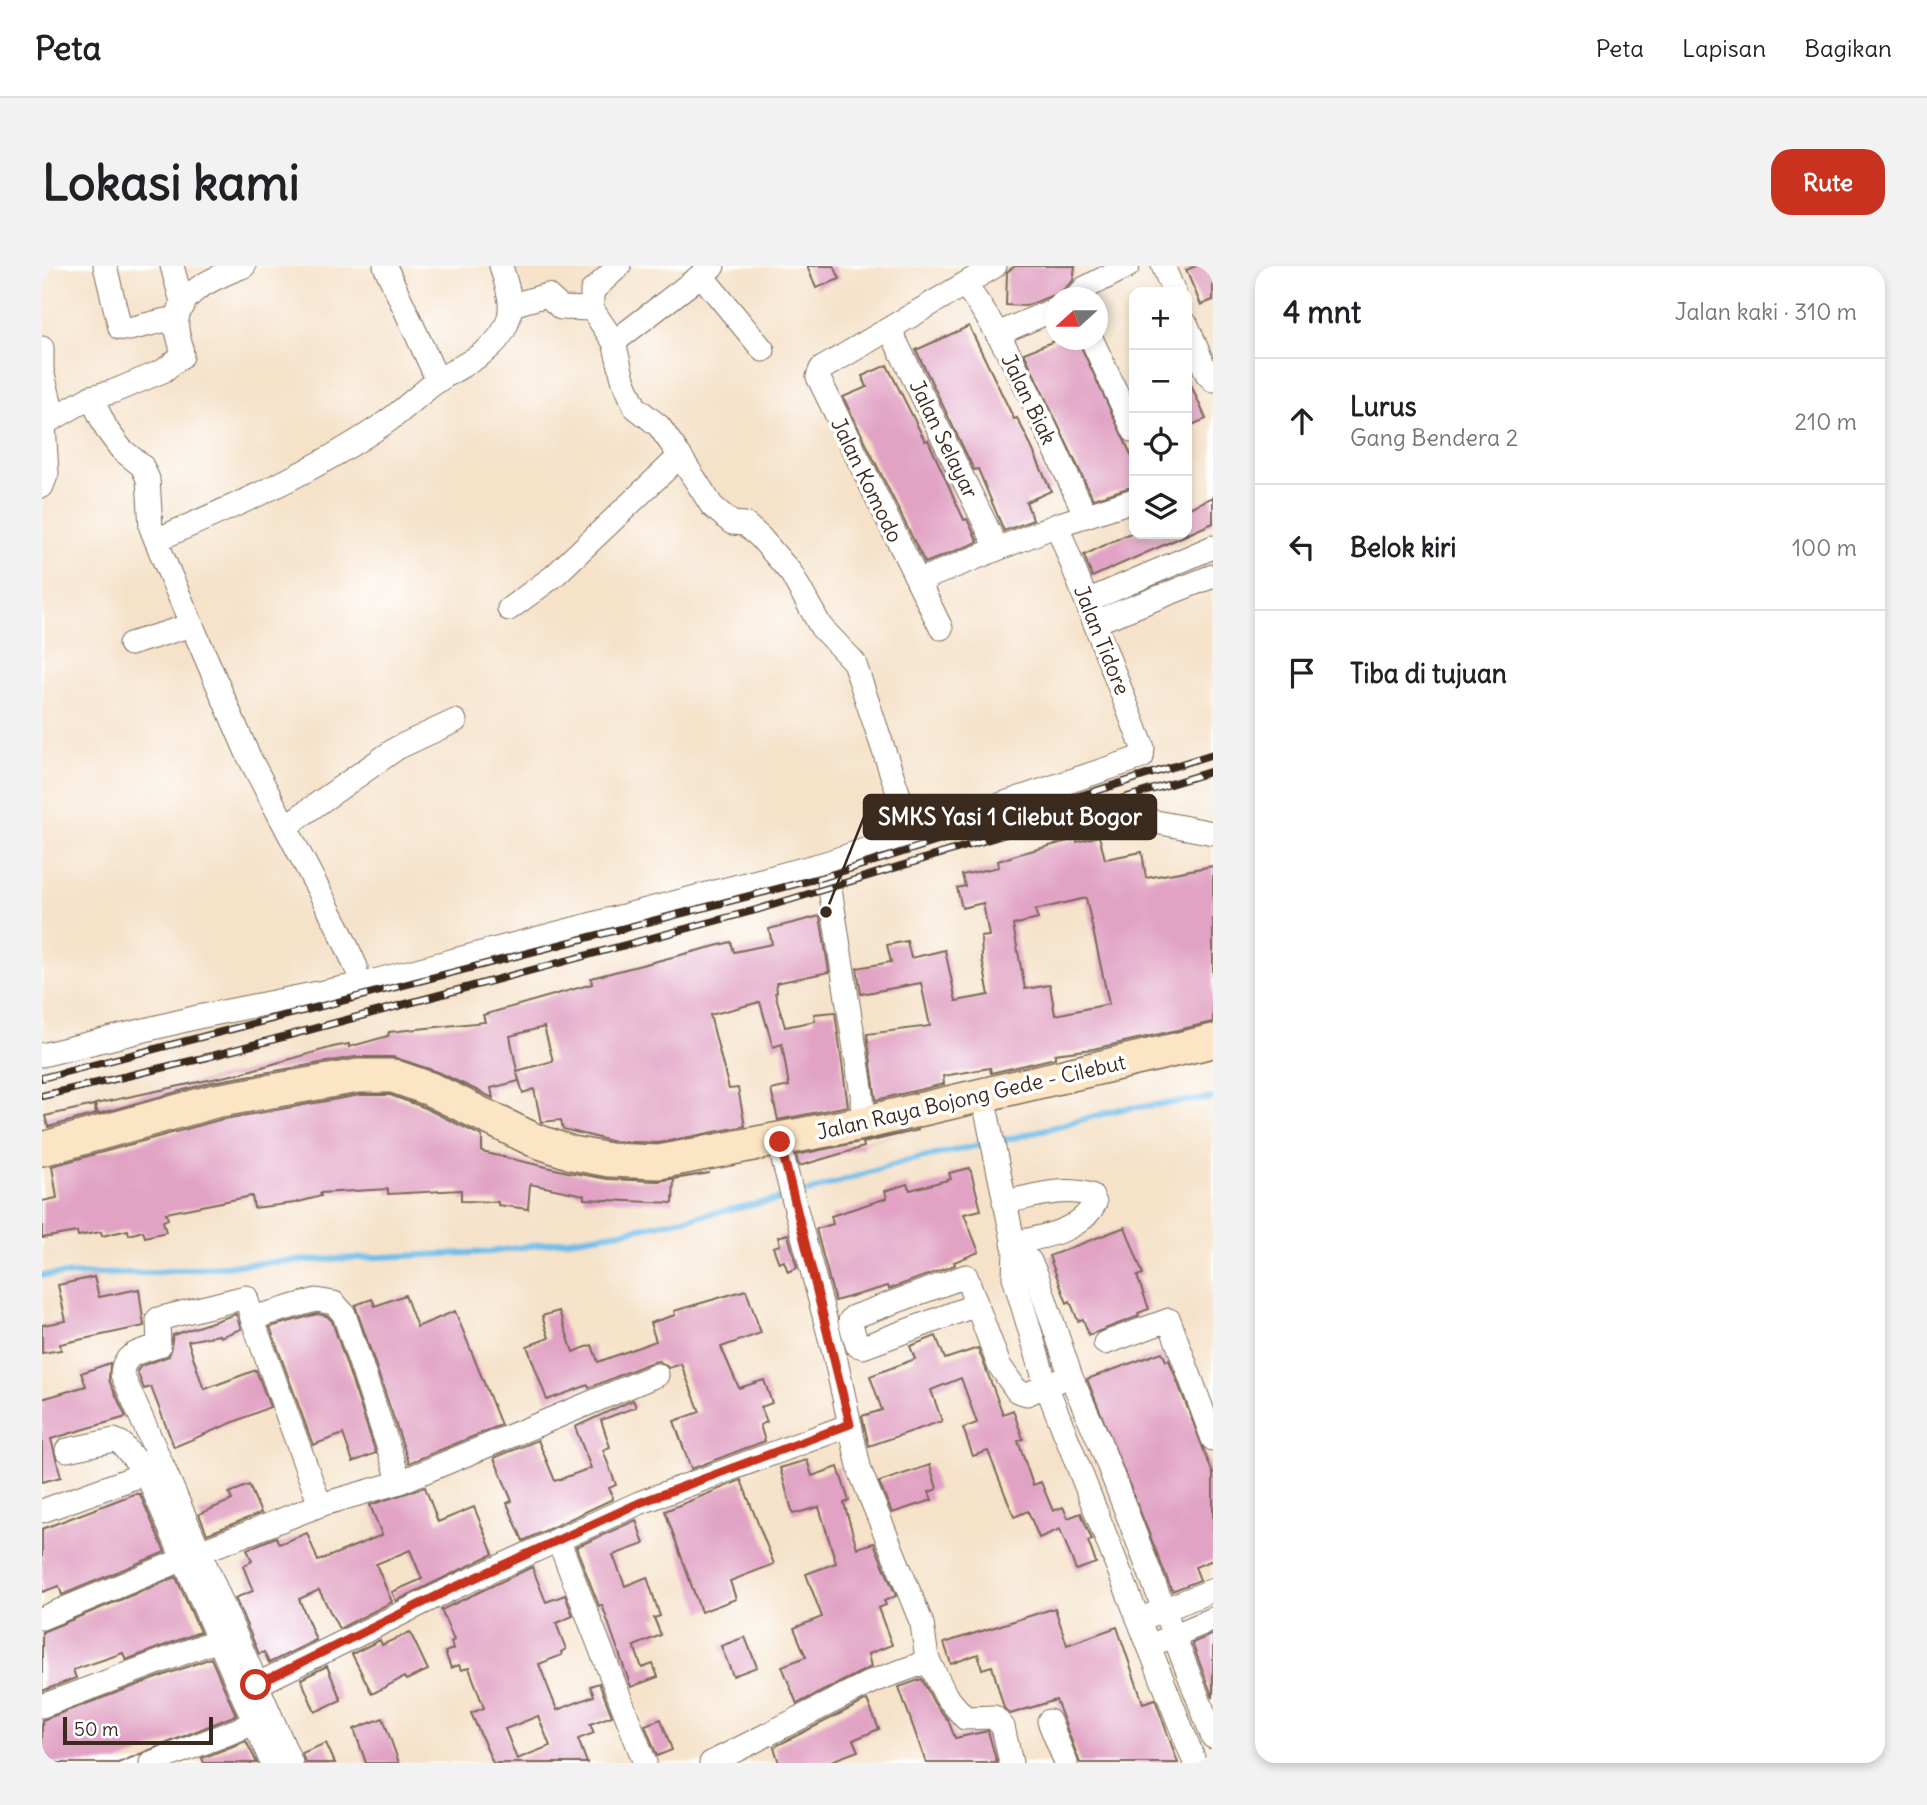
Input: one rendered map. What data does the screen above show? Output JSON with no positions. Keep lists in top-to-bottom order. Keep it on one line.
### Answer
{"streets":{"main road":["Jalan Raya Bojong Gede - Cilebut"],"street":["Jalan Biak","Jalan Selayar","Jalan Komodo","Jalan Tidore"]},"crossings":[["Jalan Selayar","Jalan Komodo"]],"places":["SMKS Yasi 1 Cilebut Bogor"],"scale_bar":"50 m","north":"left","page":{"header":"Peta","nav":["Peta","Lapisan","Bagikan"],"buttons":"Rute","title":"Lokasi kami","heading":["4 mnt","Jalan kaki · 310 m"],"map_buttons":["+","−"],"list":[["Lurus","Gang Bendera 2","210 m"],["Belok kiri","100 m"],"Tiba di tujuan"],"scale":"50 m"}}
